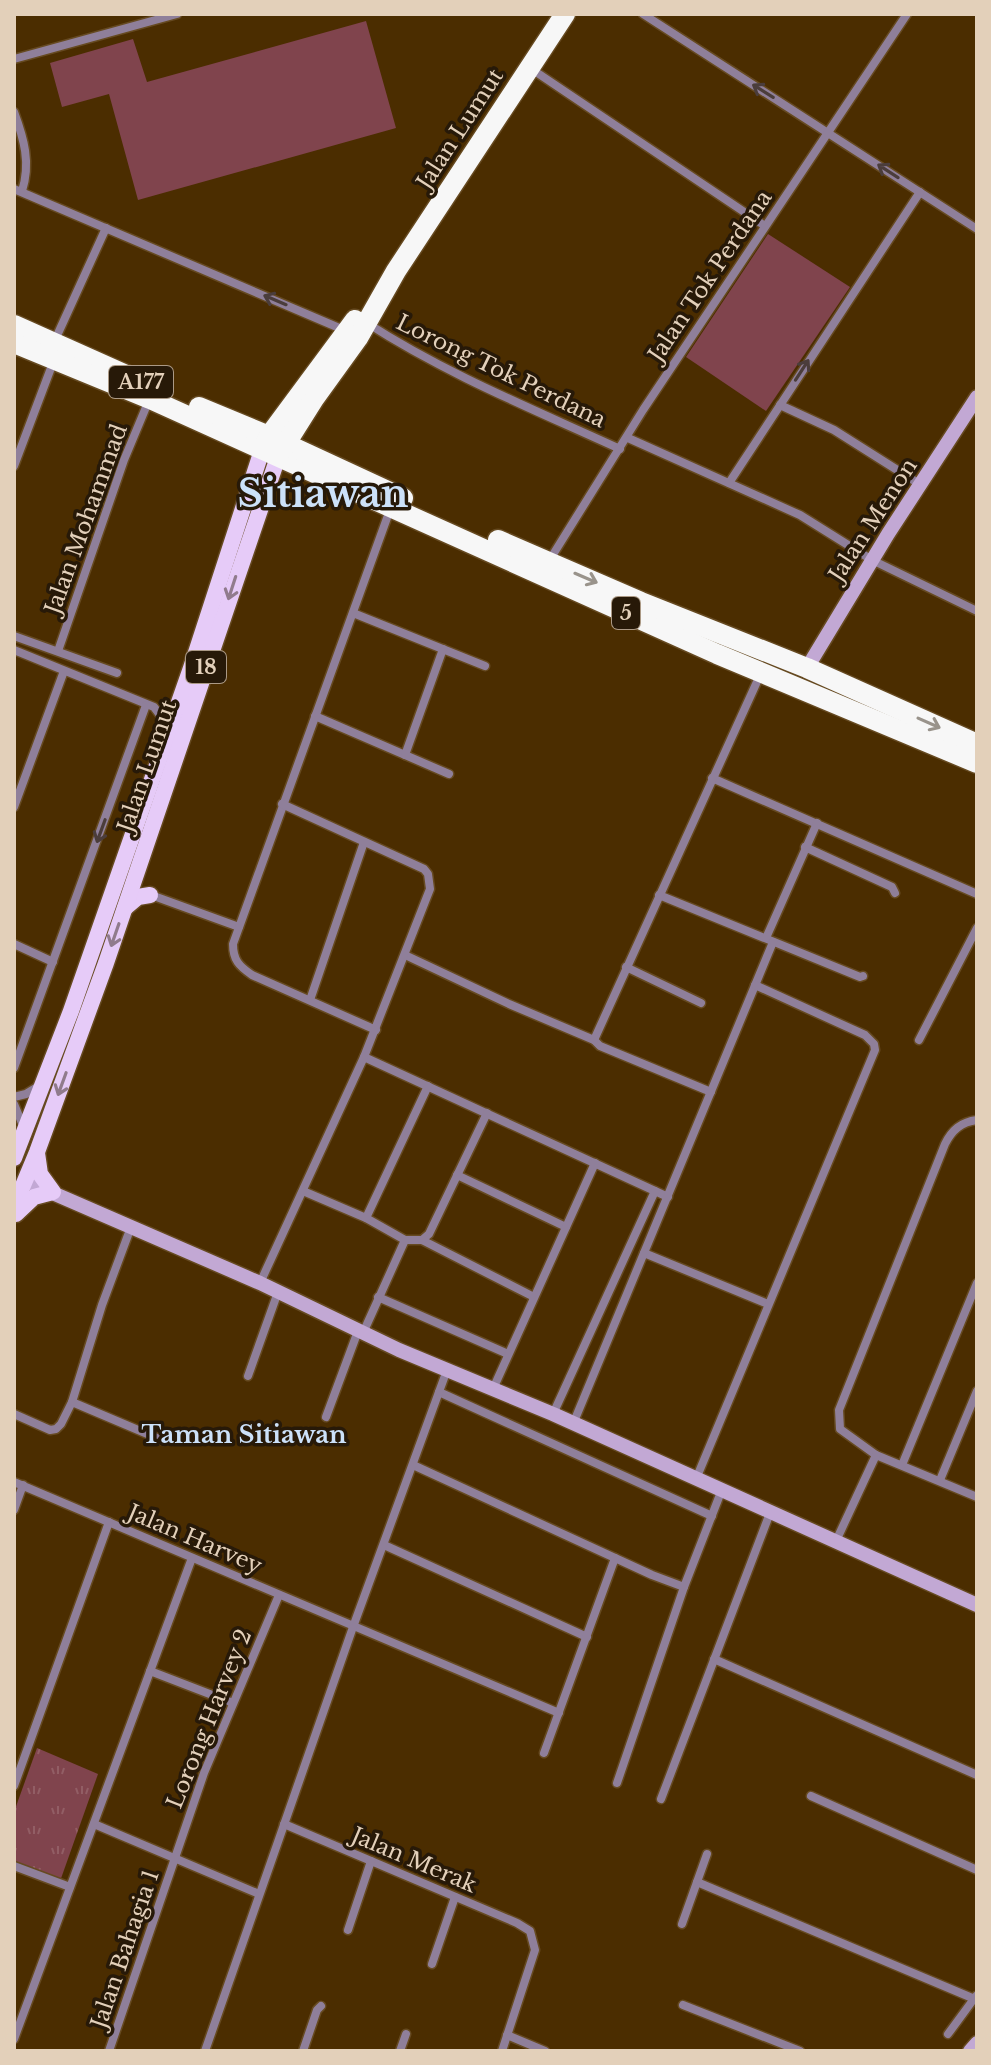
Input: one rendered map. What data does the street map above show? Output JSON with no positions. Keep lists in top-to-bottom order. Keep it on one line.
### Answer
{"streets":{"highway":["Jalan Lumut","A177","5"],"main road":["18"],"street":["Jalan Tok Perdana","Lorong Tok Perdana","Jalan Mohammad","Jalan Menon","Jalan Harvey","Lorong Harvey 2","Jalan Merak","Jalan Bahagia 1"]},"crossings":[["Jalan Lumut","Lorong Tok Perdana"],["Jalan Lumut","A177"],["Jalan Lumut","5"],["Jalan Tok Perdana","Lorong Tok Perdana"],["Jalan Tok Perdana","5"],["Lorong Tok Perdana","Jalan Menon"],["A177","Jalan Mohammad"],["A177","5"],["Jalan Menon","5"],["Jalan Harvey","Lorong Harvey 2"],["Lorong Harvey 2","Jalan Bahagia 1"]],"districts":["Sitiawan","Taman Sitiawan"]}
